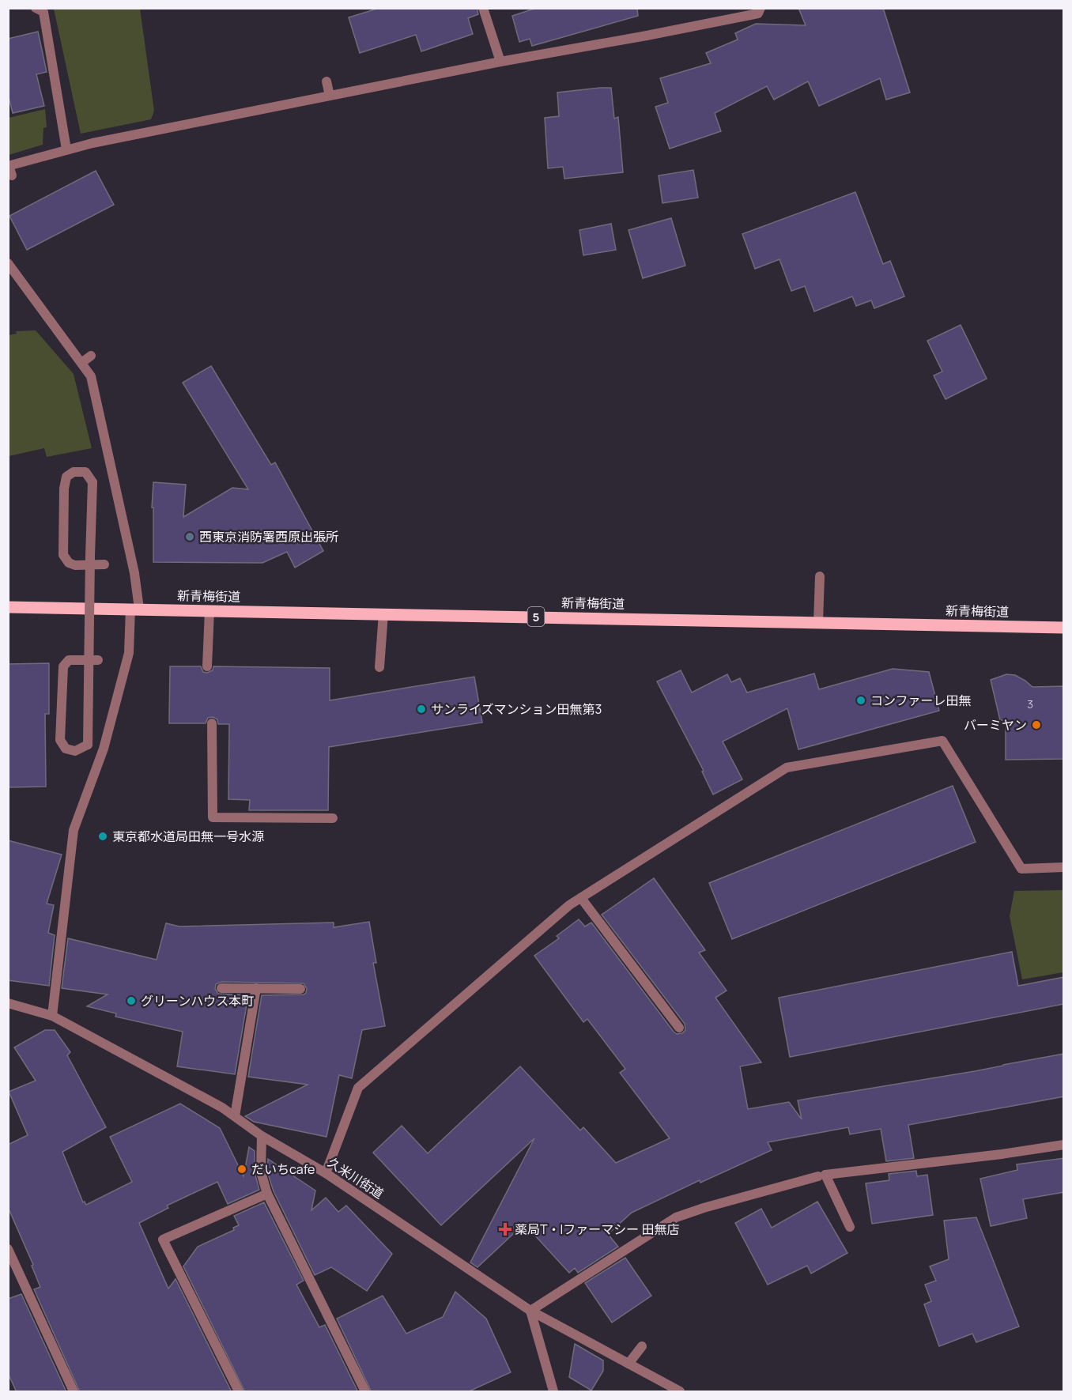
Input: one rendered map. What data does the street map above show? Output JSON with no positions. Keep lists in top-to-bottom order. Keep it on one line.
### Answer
{"streets":{"main road":["新青梅街道","5"],"street":["久米川街道"]},"places":{"other":["西東京消防署西原出張所","コンファーレ田無","サンライズマンション田無第3","バーミヤン","東京都水道局田無一号水源","グリーンハウス本町","だいちcafe"],"health":["薬局T・Iファーマシー 田無店"]},"house_numbers":["3"]}
